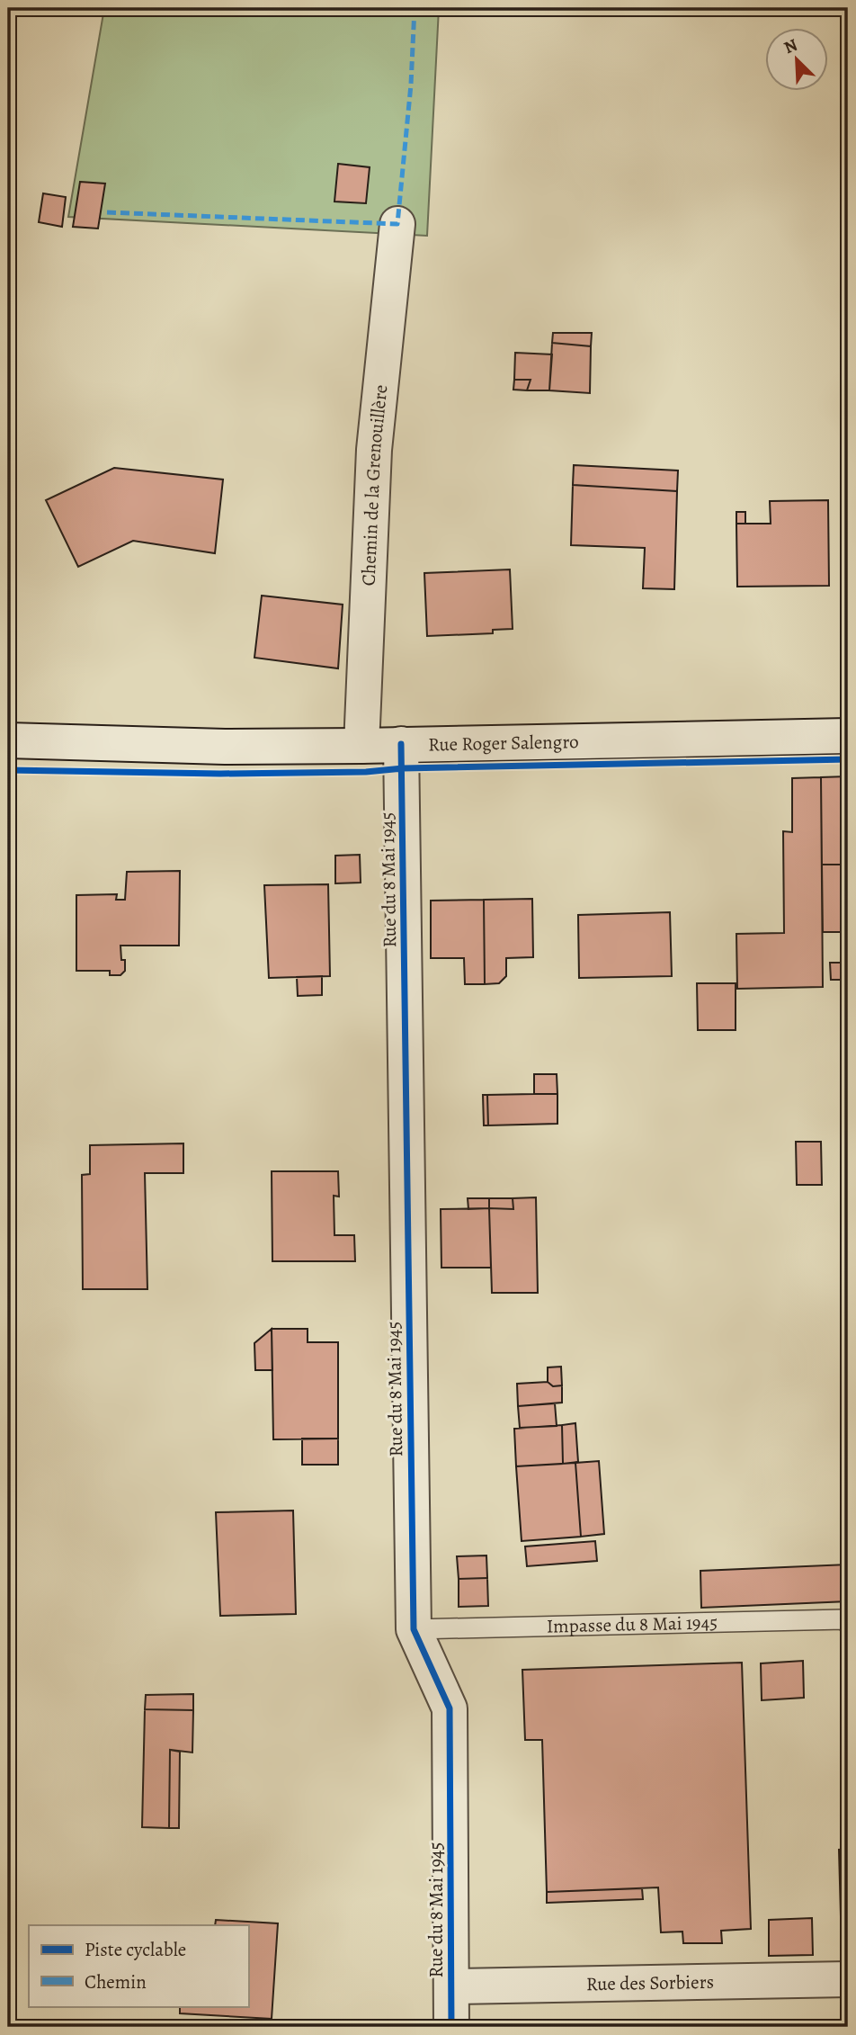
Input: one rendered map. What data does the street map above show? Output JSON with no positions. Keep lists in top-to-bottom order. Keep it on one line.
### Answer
{"streets":{"street":["Chemin de la Grenouillère","Rue Roger Salengro","Rue du 8 Mai 1945","Rue des Sorbiers"],"lane":["Impasse du 8 Mai 1945"]},"crossings":[["Chemin de la Grenouillère","Rue Roger Salengro"],["Rue Roger Salengro","Rue du 8 Mai 1945"],["Rue du 8 Mai 1945","Impasse du 8 Mai 1945"],["Rue du 8 Mai 1945","Rue des Sorbiers"]],"legend":["Piste cyclable","Chemin"],"north":"top left"}
